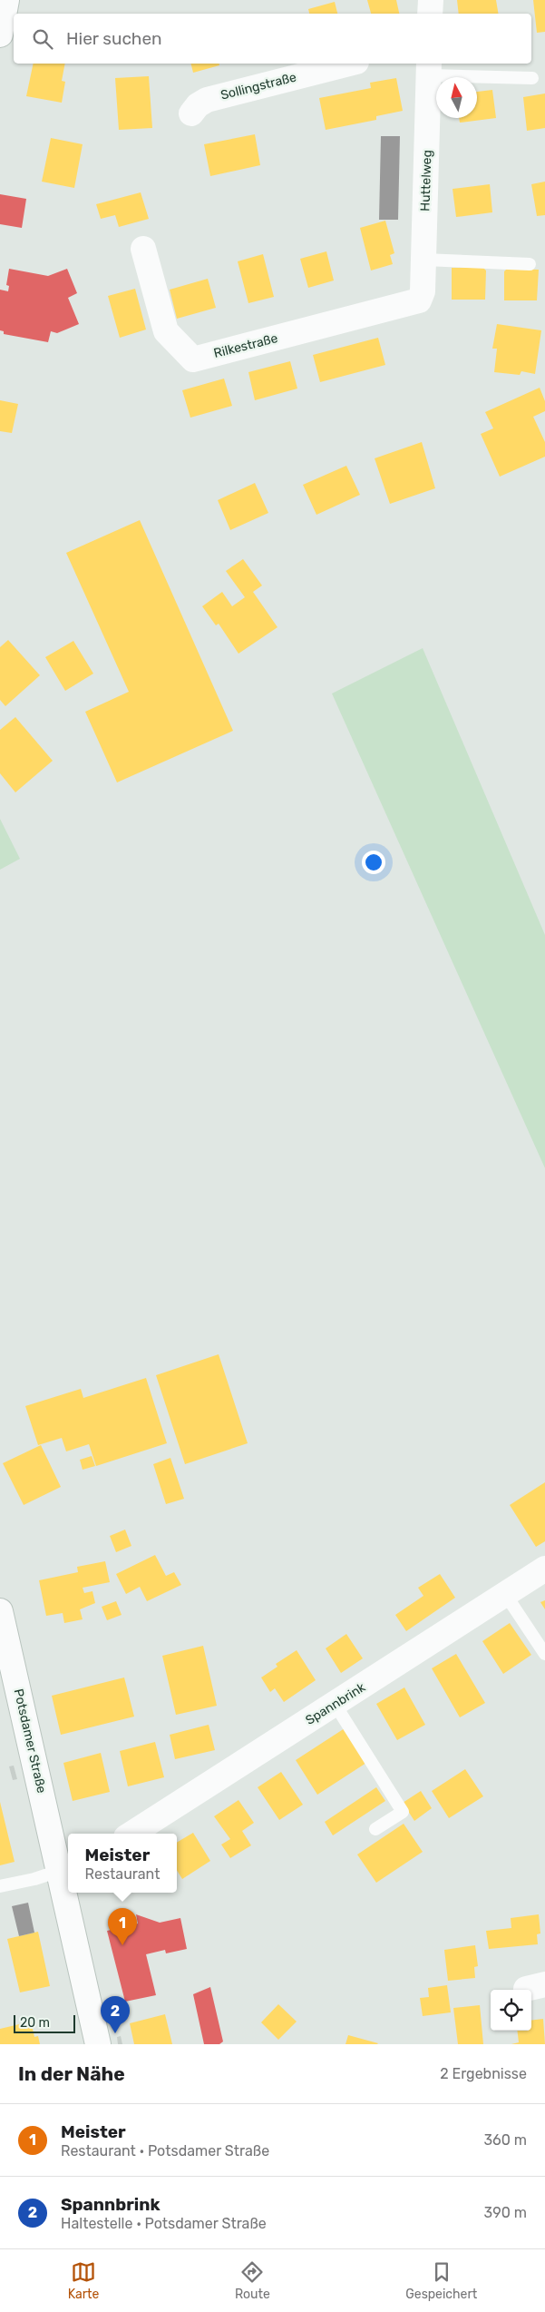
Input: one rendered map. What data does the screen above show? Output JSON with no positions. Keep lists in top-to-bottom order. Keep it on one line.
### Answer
{"streets":{"street":["Sollingstraße","Huttelweg","Rilkestraße","Spannbrink","Potsdamer Straße"]},"crossings":[["Huttelweg","Rilkestraße"]],"scale_bar":"20 m","north":"top","page":{"search":"Hier suchen","popup":["Meister","Restaurant"],"pins":["1","2"],"scale":"20 m","heading":["In der Nähe","2 Ergebnisse"],"list":[{"mark":"1","name":"Meister","note":"Restaurant · Potsdamer Straße","value":"360 m"},{"mark":"2","name":"Spannbrink","note":"Haltestelle · Potsdamer Straße","value":"390 m"}],"nav":["Karte","Route","Gespeichert"]}}
